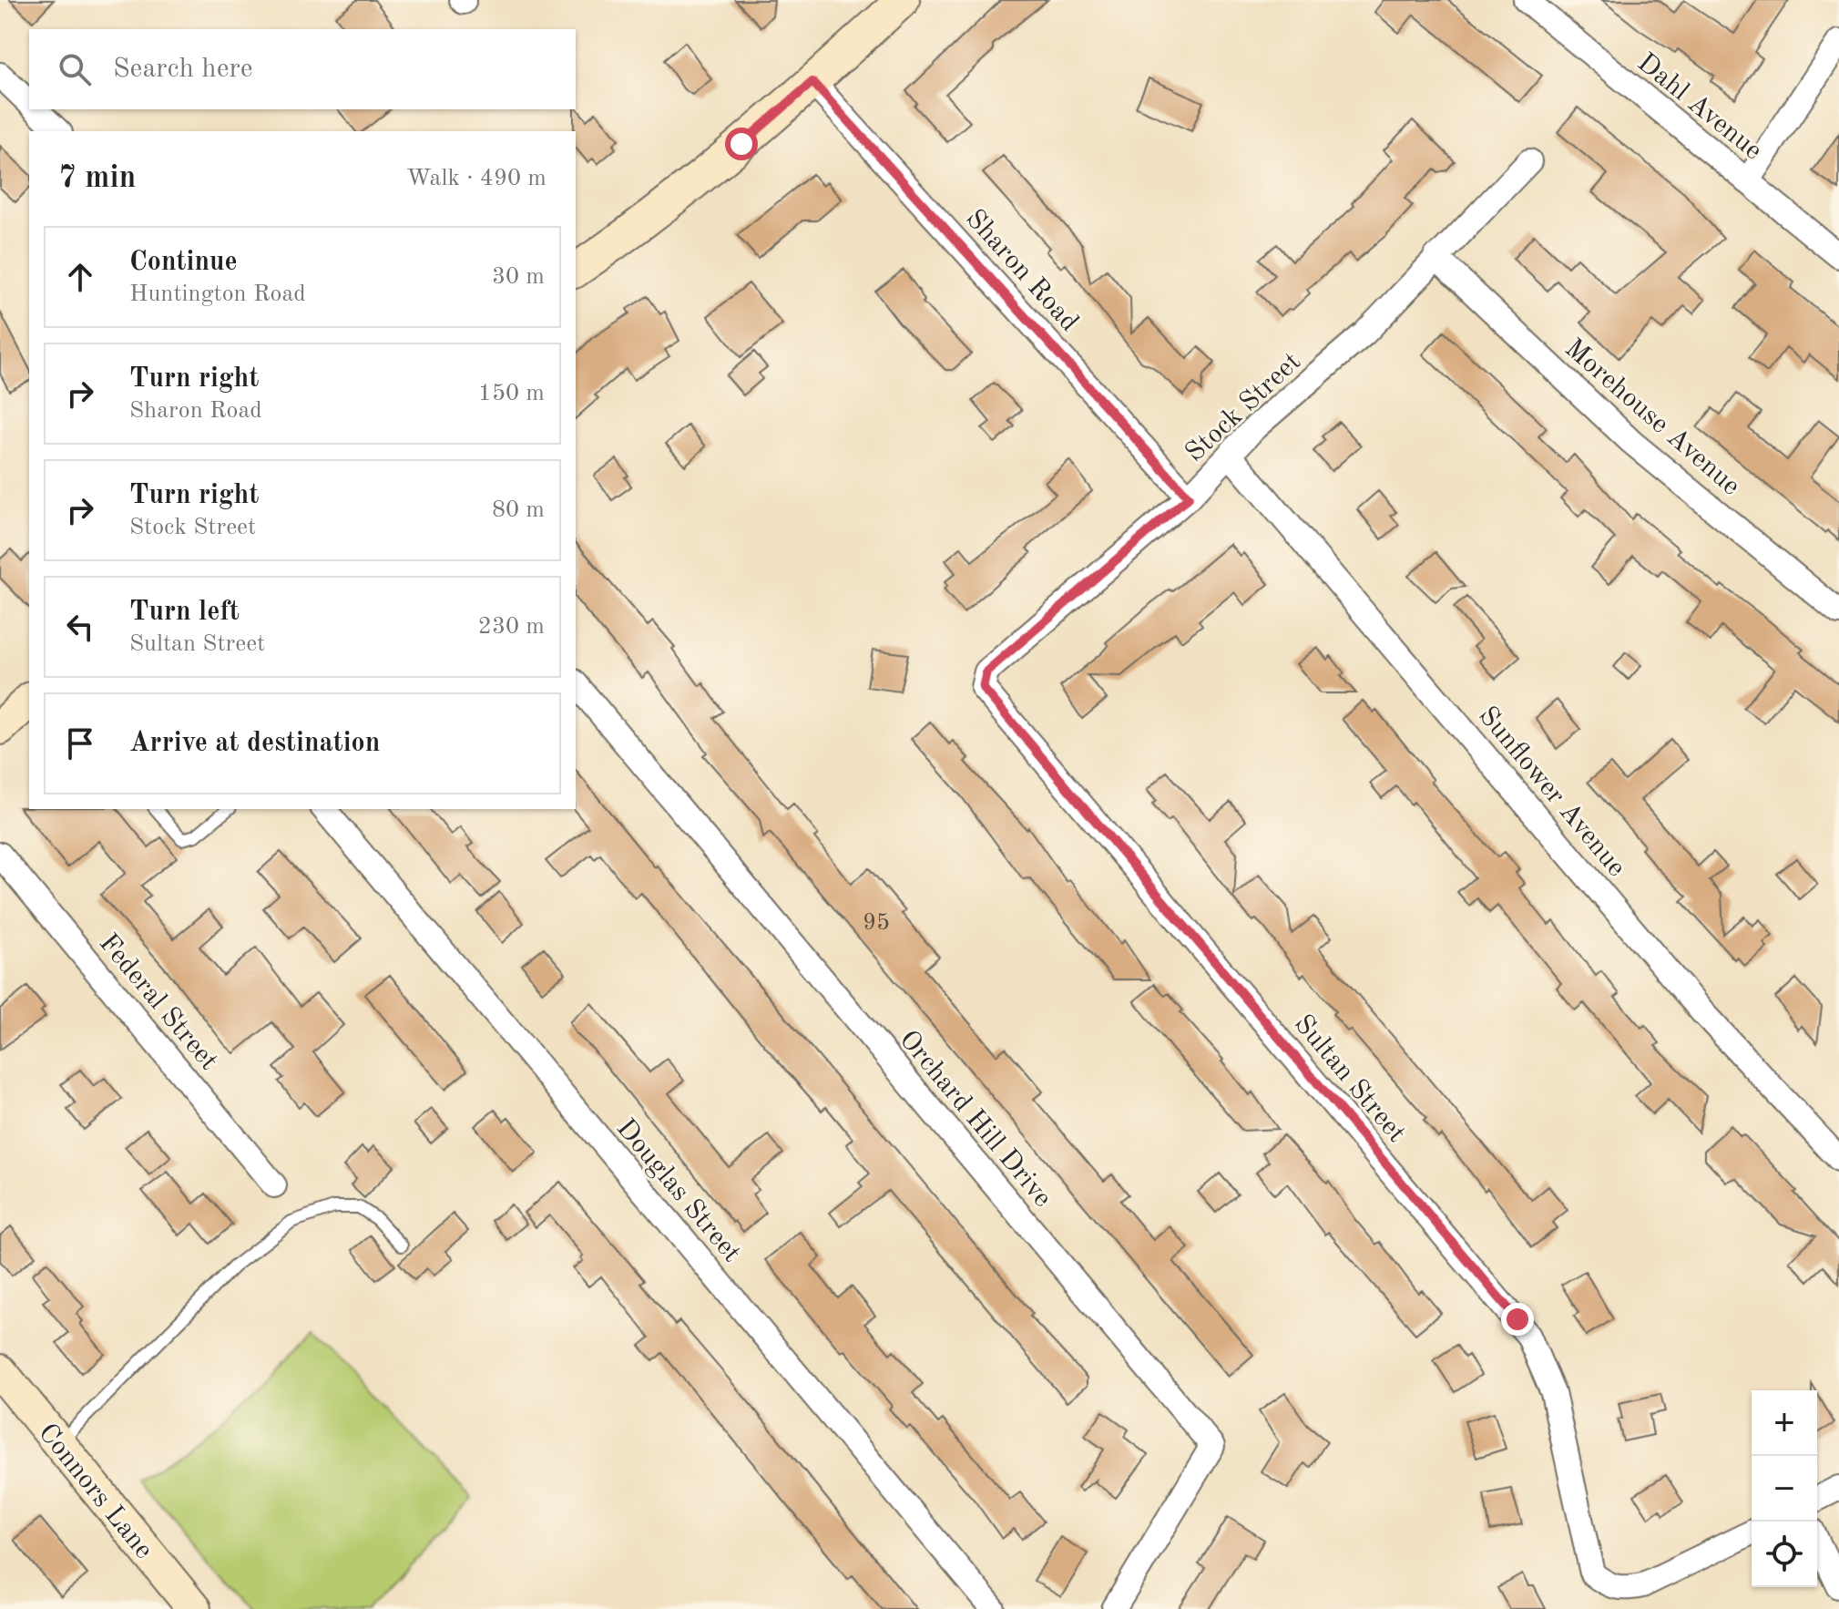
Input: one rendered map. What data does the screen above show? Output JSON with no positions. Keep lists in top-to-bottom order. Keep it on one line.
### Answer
{"streets":{"main road":["Connors Lane"],"street":["Dahl Avenue","Sharon Road","Stock Street","Morehouse Avenue","Sunflower Avenue","Federal Street","Sultan Street","Orchard Hill Drive","Douglas Street"]},"crossings":[["Sharon Road","Stock Street"],["Stock Street","Morehouse Avenue"],["Stock Street","Sunflower Avenue"],["Stock Street","Sultan Street"]],"house_numbers":["95"],"page":{"search":"Search here","heading":["7 min","Walk · 490 m"],"list":[["Continue","Huntington Road","30 m"],["Turn right","Sharon Road","150 m"],["Turn right","Stock Street","80 m"],["Turn left","Sultan Street","230 m"],"Arrive at destination"],"map_buttons":["+","−"]}}
